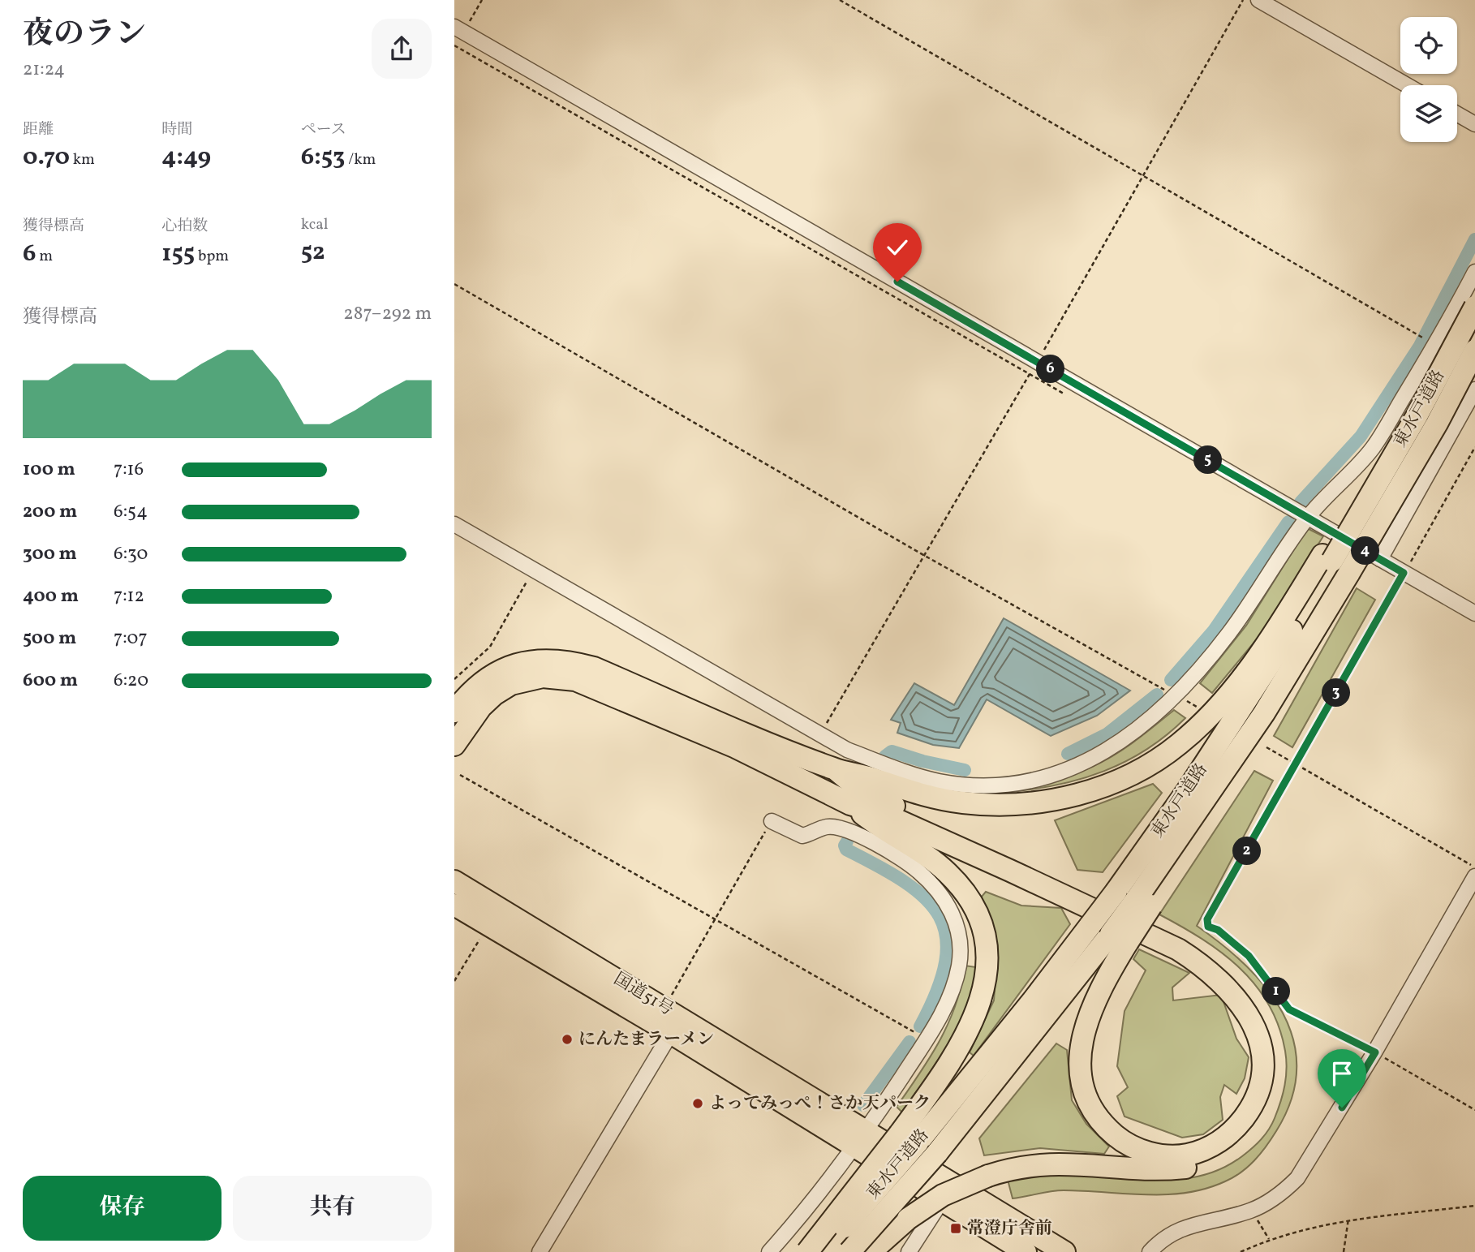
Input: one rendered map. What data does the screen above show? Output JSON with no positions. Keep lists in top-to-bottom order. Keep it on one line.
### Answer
{"streets":{"highway":["東水戸道路","国道51号"]},"places":{"other":["にんたまラーメン","よってみっぺ！さか天パーク"],"transit":["常澄庁舎前"]},"page":{"heading":["夜のラン","21:24"],"stats":[["距離","0.70 km"],["時間","4:49"],["ペース","6:53 /km"],["獲得標高","6 m"],["心拍数","155 bpm"],["kcal","52"]],"chart":["獲得標高","287–292 m"],"pins":["6","5","4","3","2","1"],"list":[{"name":"100 m","note":"7:16"},{"name":"200 m","note":"6:54"},{"name":"300 m","note":"6:30"},{"name":"400 m","note":"7:12"},{"name":"500 m","note":"7:07"},{"name":"600 m","note":"6:20"}],"buttons":["保存","共有"]}}
